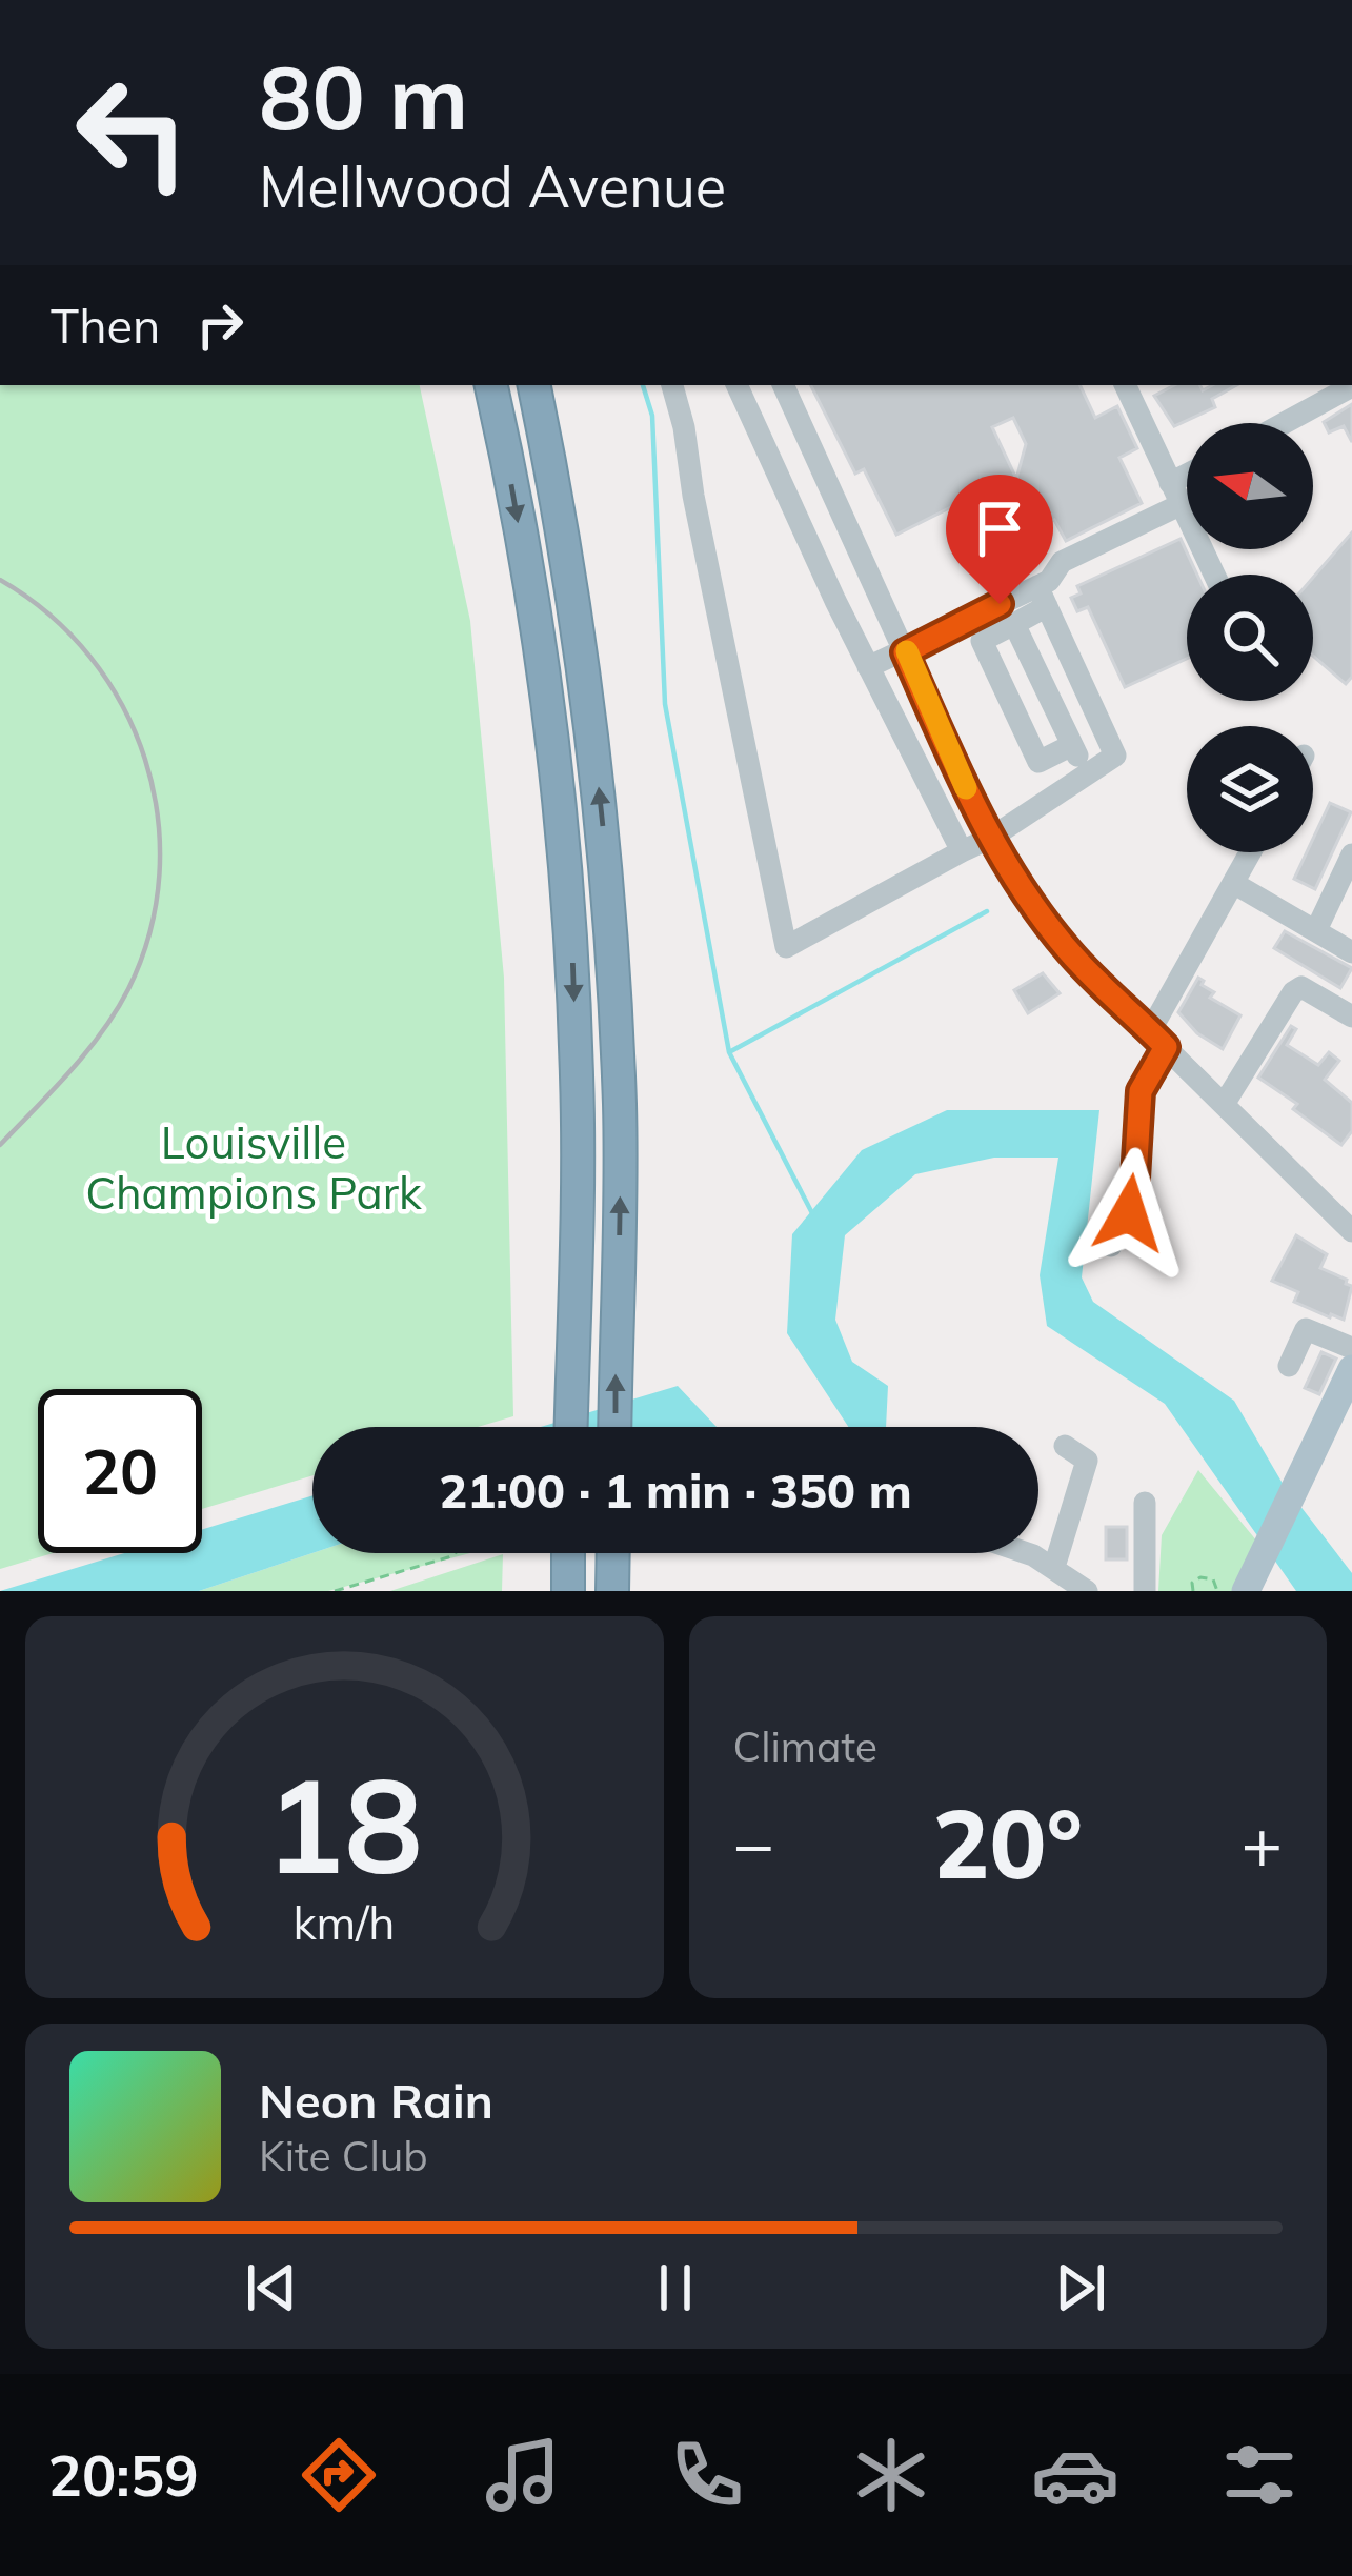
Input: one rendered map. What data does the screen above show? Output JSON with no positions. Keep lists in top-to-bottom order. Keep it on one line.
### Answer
{"parks":["Louisville Champions Park"],"north":"left","page":{"turn":["80 m","Mellwood Avenue"],"then":"Then","limit":"20","trip":"21:00 · 1 min · 350 m","tile":"Climate","heat":["−","20°","+"],"song":["Neon Rain","Kite Club"],"tabs":"20:59","gauge":["18","km/h"]}}
